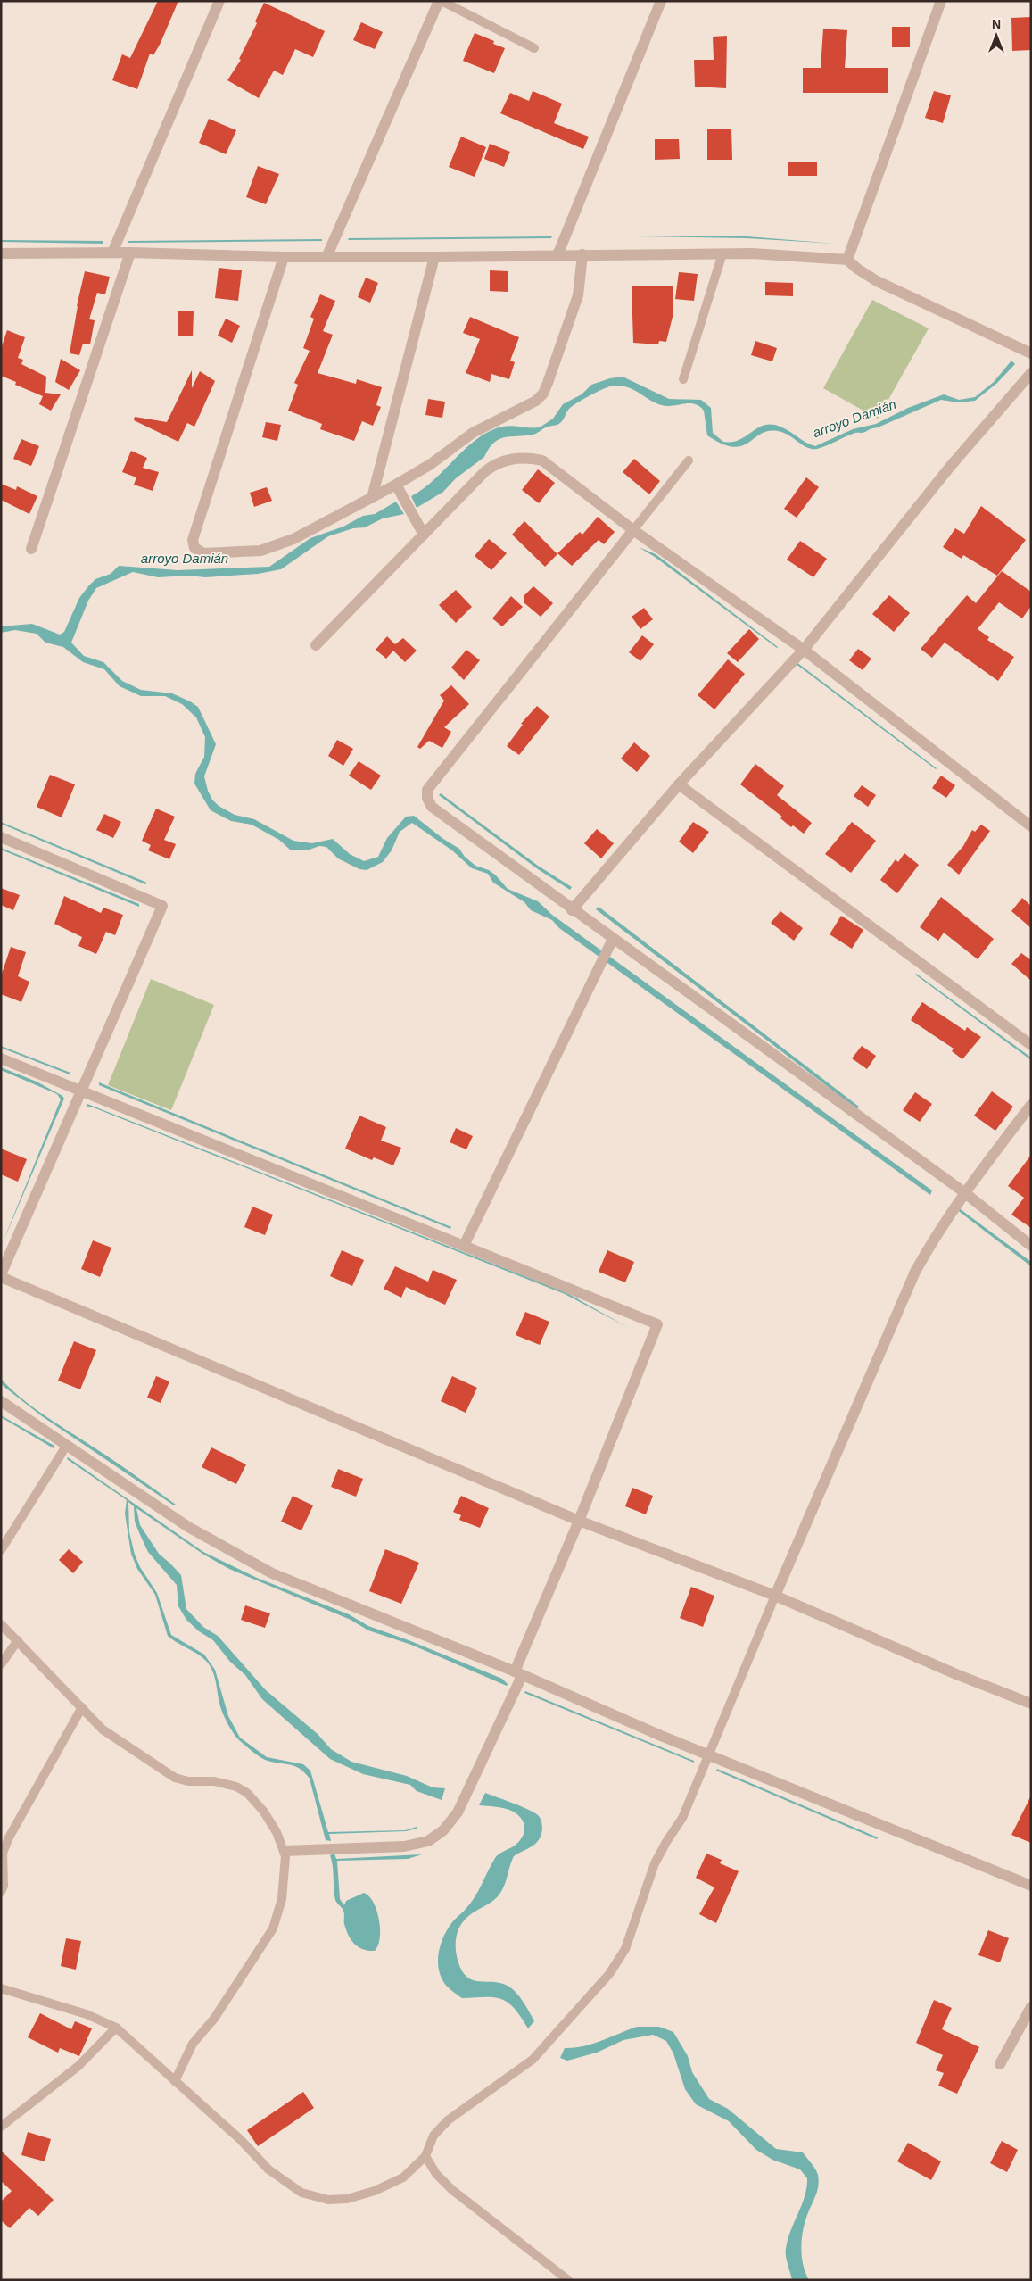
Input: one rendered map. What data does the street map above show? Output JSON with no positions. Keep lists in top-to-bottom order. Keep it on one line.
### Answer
{"water":["arroyo Damián"],"north":"top"}
